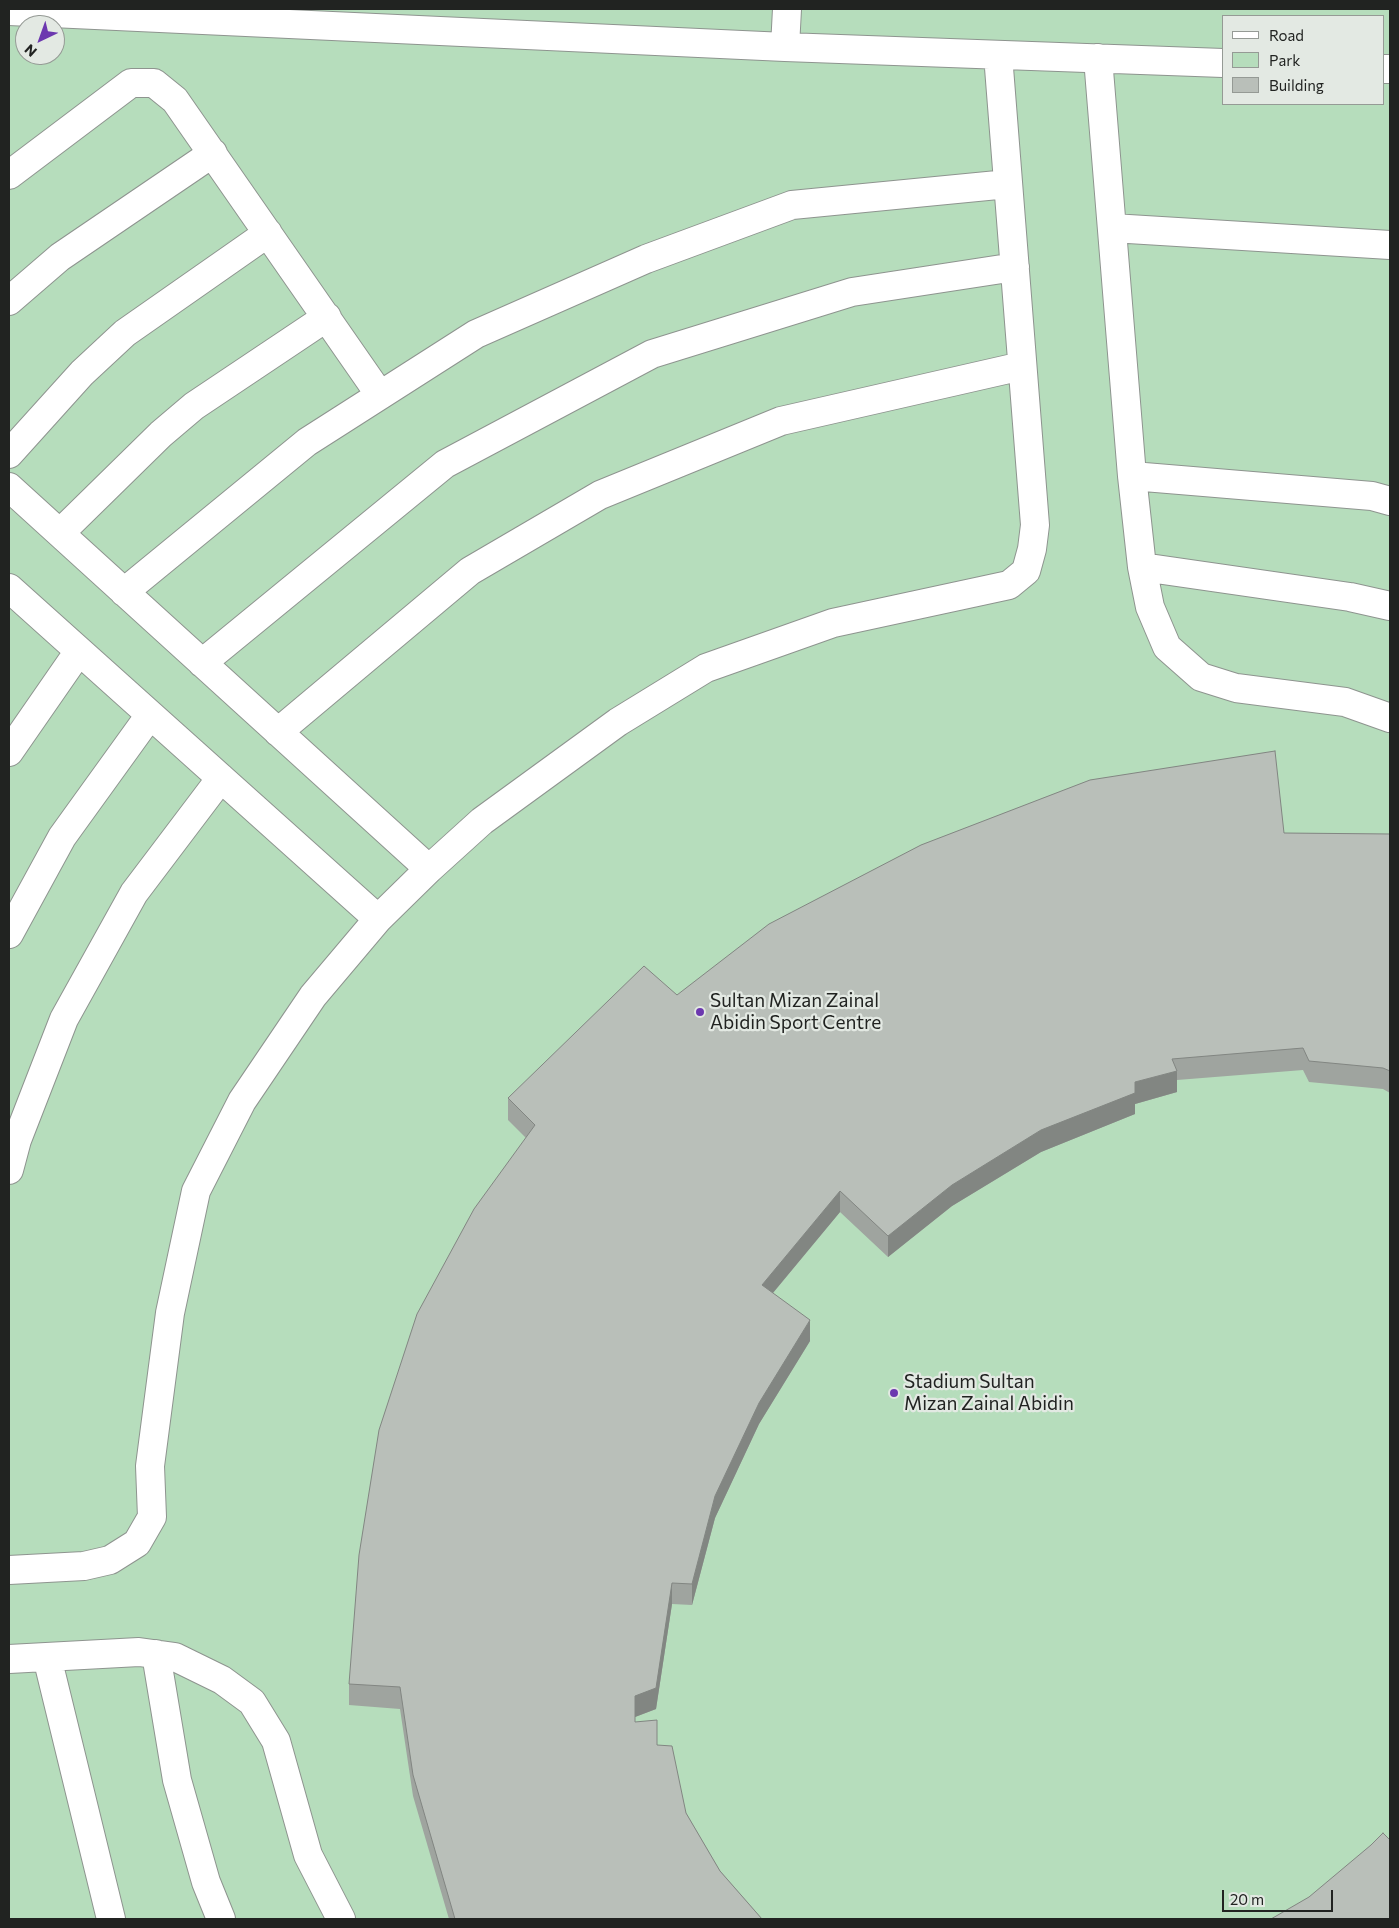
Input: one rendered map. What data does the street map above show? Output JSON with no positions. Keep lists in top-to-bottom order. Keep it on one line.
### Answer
{"places":["Sultan Mizan Zainal Abidin Sport Centre","Stadium Sultan Mizan Zainal Abidin"],"legend":["Road","Park","Building"],"scale_bar":"20 m","north":"bottom left"}
